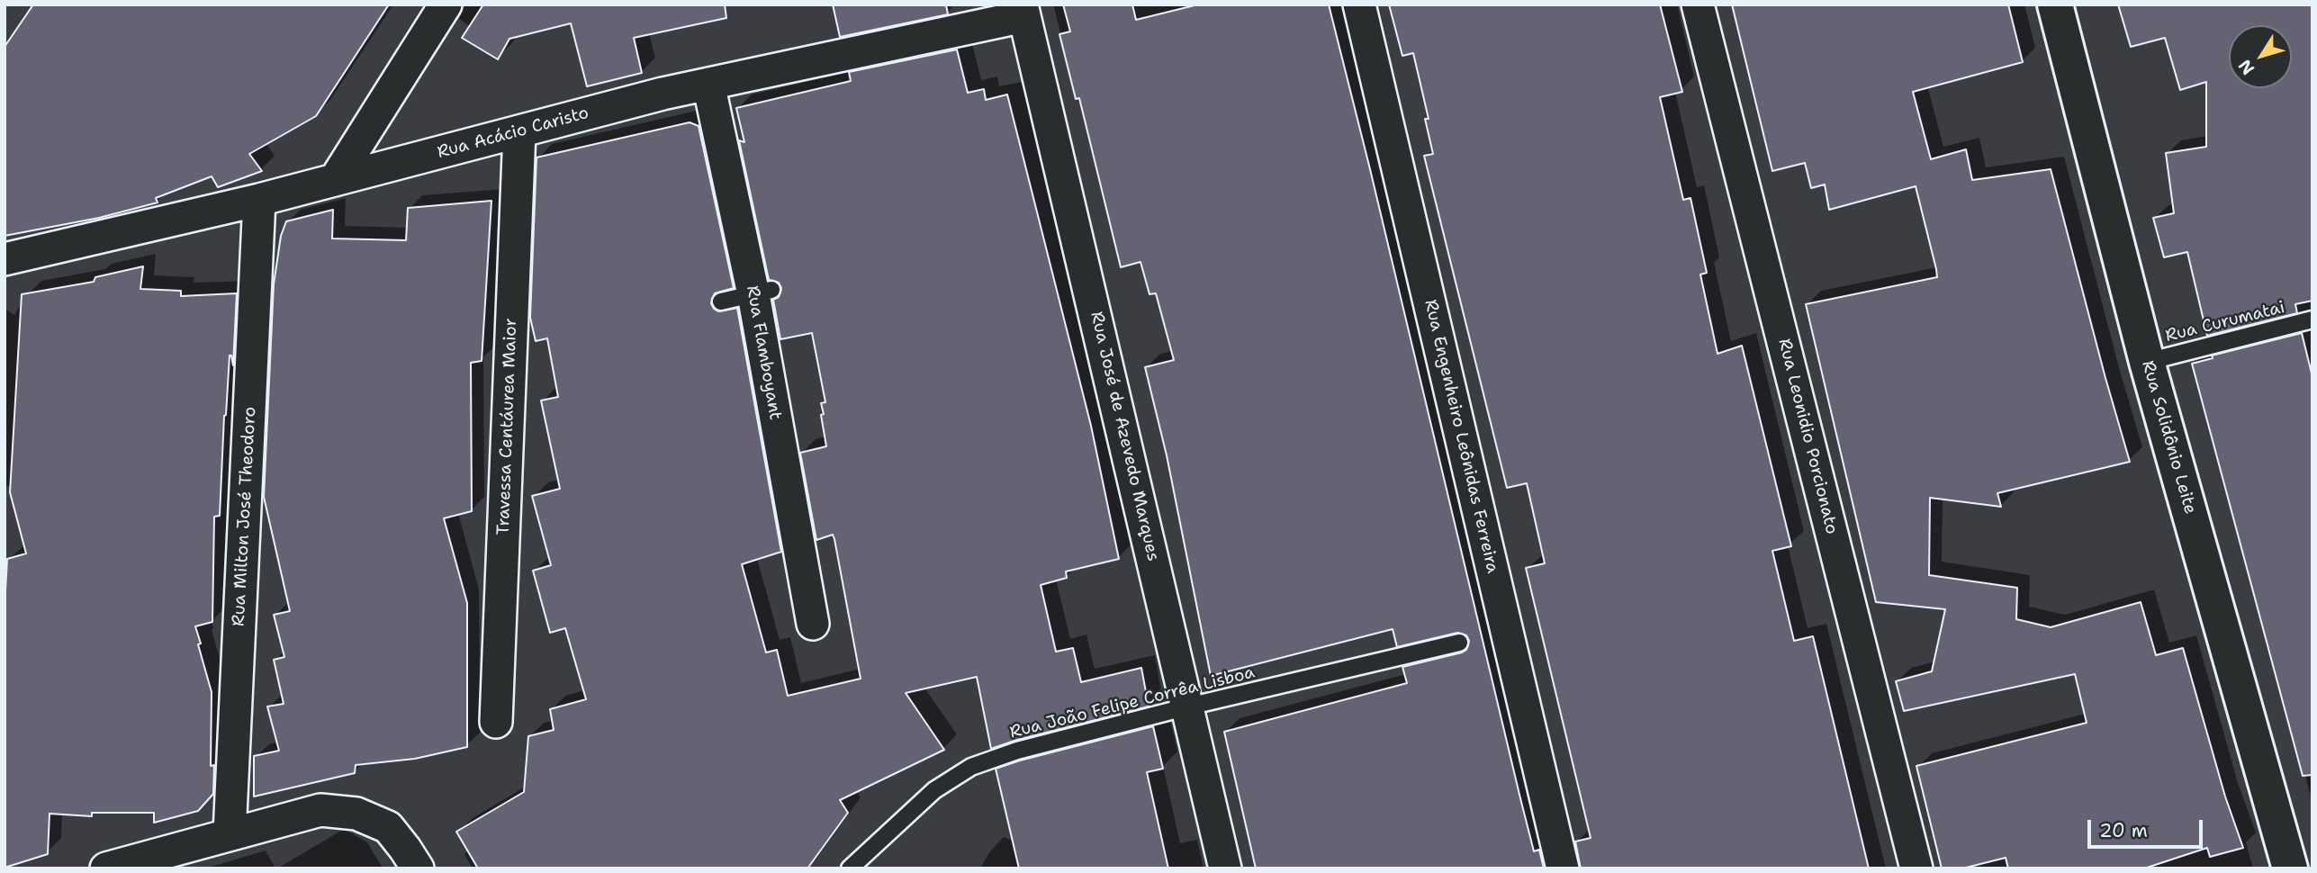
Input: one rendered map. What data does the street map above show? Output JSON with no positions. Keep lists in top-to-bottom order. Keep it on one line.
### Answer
{"streets":{"main road":["Rua Solidônio Leite"],"street":["Rua Acácio Caristo","Rua Flamboyant","Travessa Centáurea Maior","Rua José de Azevedo Marques","Rua Engenheiro Leônidas Ferreira","Rua Leonidio Porcionato","Rua Milton José Theodoro"],"lane":["Rua Curumatai","Rua João Felipe Corrêa Lisboa"]},"crossings":[["Rua Acácio Caristo","Rua Flamboyant"],["Rua Acácio Caristo","Travessa Centáurea Maior"],["Rua Acácio Caristo","Rua José de Azevedo Marques"],["Rua Acácio Caristo","Rua Milton José Theodoro"],["Rua Curumatai","Rua Solidônio Leite"],["Rua José de Azevedo Marques","Rua João Felipe Corrêa Lisboa"]],"scale_bar":"20 m","north":"bottom left"}
